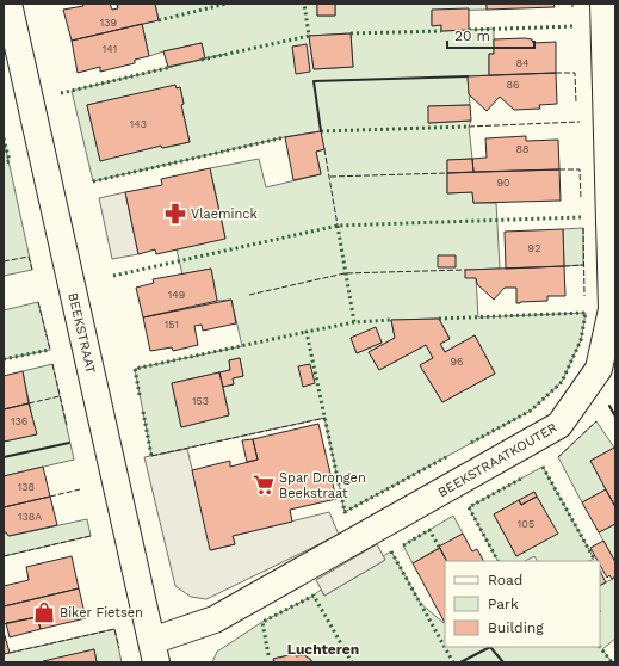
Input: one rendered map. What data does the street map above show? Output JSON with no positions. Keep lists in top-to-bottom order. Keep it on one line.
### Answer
{"streets":{"street":["BEEKSTRAAT","BEEKSTRAATKOUTER"]},"crossings":[["BEEKSTRAAT","BEEKSTRAATKOUTER"]],"districts":["Luchteren"],"places":{"pharmacy":["Vlaeminck"],"supermarket":["Spar Drongen Beekstraat"],"shop":["Biker Fietsen"]},"house_numbers":["139","141","84","86","143","88","90","92","149","151","96","153","136","138","138A","105"],"legend":["Road","Park","Building"],"scale_bar":"20 m"}
